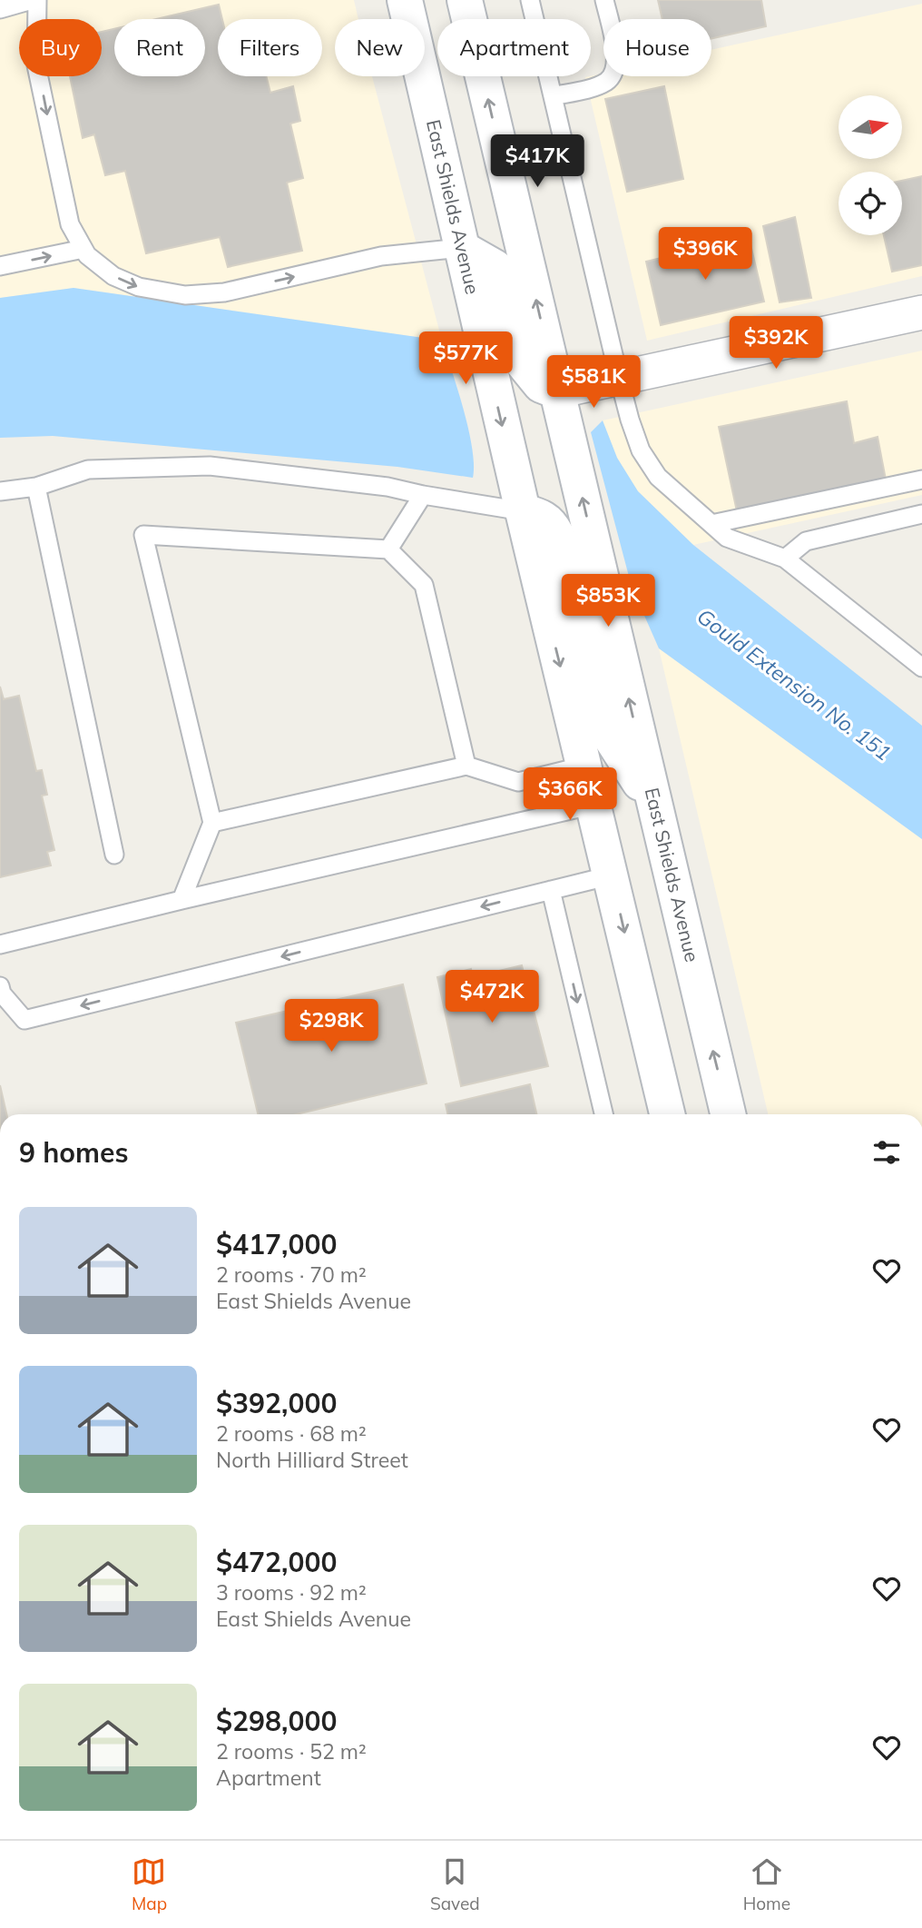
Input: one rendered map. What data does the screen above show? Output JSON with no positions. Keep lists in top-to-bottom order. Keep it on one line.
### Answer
{"streets":{"main road":["East Shields Avenue"]},"water":["Gould Extension No. 151"],"north":"right","page":{"chip":["Buy","Rent","Filters","New","Apartment","House"],"price":["$417K","$396K","$392K","$577K","$581K","$853K","$366K","$472K","$298K"],"heading":"9 homes","list":[{"name":"$417,000","note":"2 rooms · 70 m² · East Shields Avenue"},{"name":"$392,000","note":"2 rooms · 68 m² · North Hilliard Street"},{"name":"$472,000","note":"3 rooms · 92 m² · East Shields Avenue"},{"name":"$298,000","note":"2 rooms · 52 m² · Apartment"}],"tabs":["Map","Saved","Home"]}}
